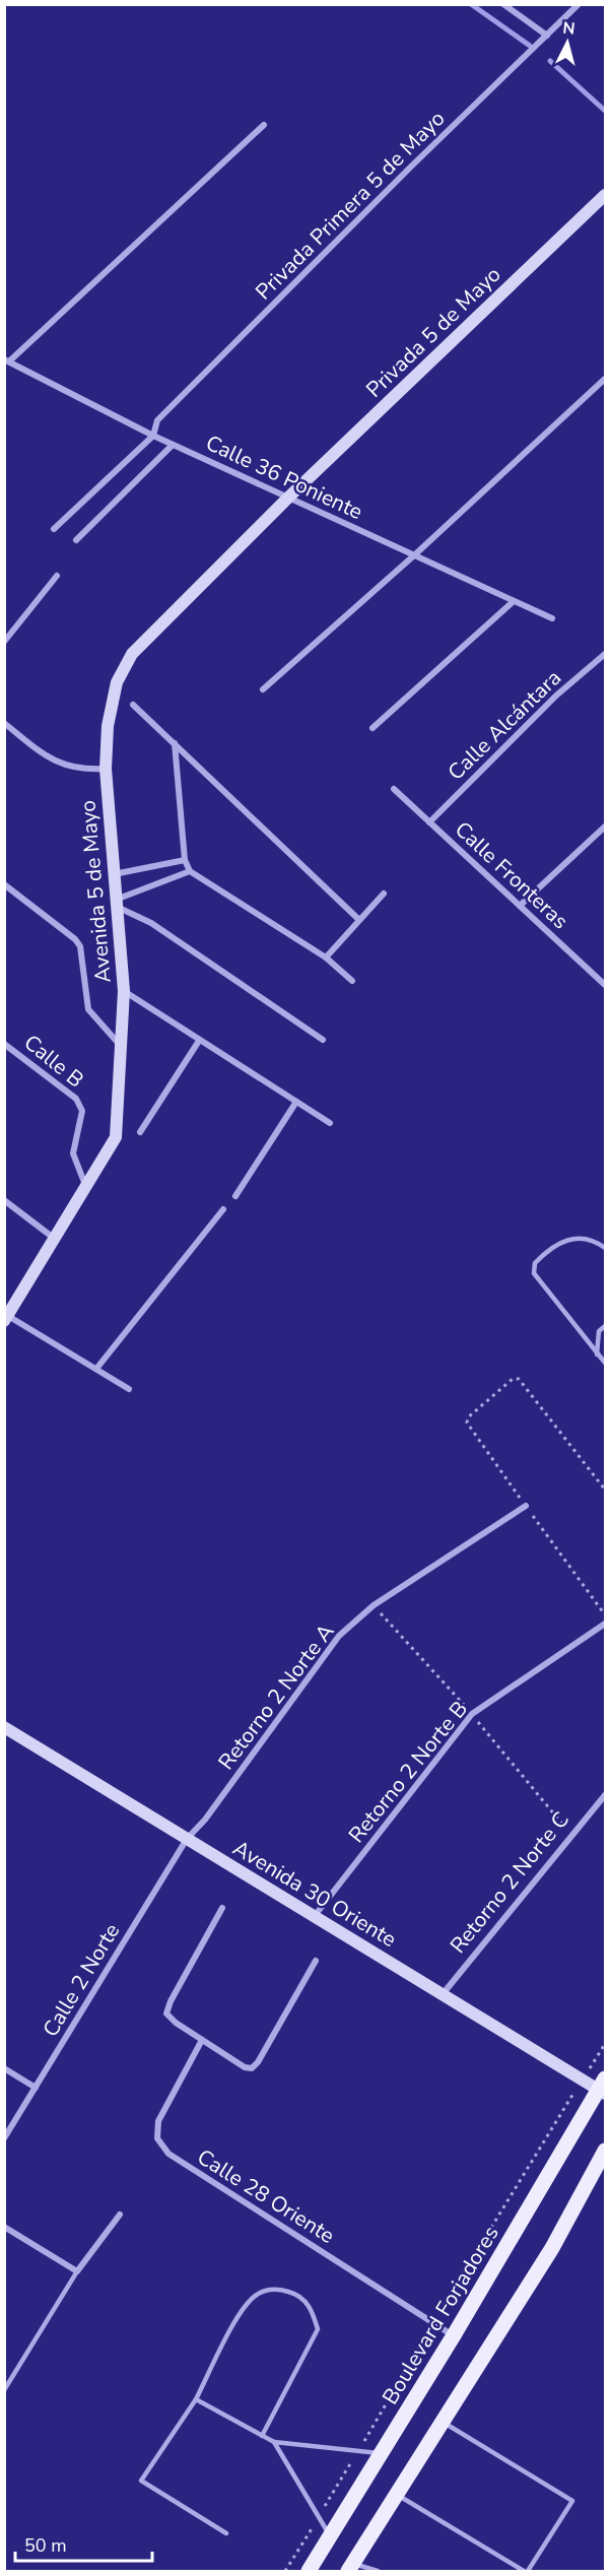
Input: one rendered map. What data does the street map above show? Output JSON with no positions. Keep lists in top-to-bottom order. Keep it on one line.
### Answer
{"streets":{"main road":["Boulevard Forjadores"],"street":["Privada Primera 5 de Mayo","Privada 5 de Mayo","Calle 36 Poniente","Calle Alcántara","Calle Fronteras","Avenida 5 de Mayo","Calle B","Retorno 2 Norte A","Retorno 2 Norte B","Retorno 2 Norte C","Avenida 30 Oriente","Calle 2 Norte","Calle 28 Oriente"]},"crossings":[["Privada Primera 5 de Mayo","Calle 36 Poniente"],["Privada 5 de Mayo","Calle 36 Poniente"],["Privada 5 de Mayo","Avenida 5 de Mayo"],["Calle 36 Poniente","Avenida 5 de Mayo"],["Calle Alcántara","Calle Fronteras"],["Avenida 5 de Mayo","Calle B"],["Retorno 2 Norte A","Avenida 30 Oriente"],["Retorno 2 Norte A","Calle 2 Norte"],["Retorno 2 Norte B","Avenida 30 Oriente"],["Retorno 2 Norte C","Avenida 30 Oriente"],["Avenida 30 Oriente","Calle 2 Norte"],["Avenida 30 Oriente","Boulevard Forjadores"],["Calle 28 Oriente","Boulevard Forjadores"]],"scale_bar":"50 m","north":"top"}
